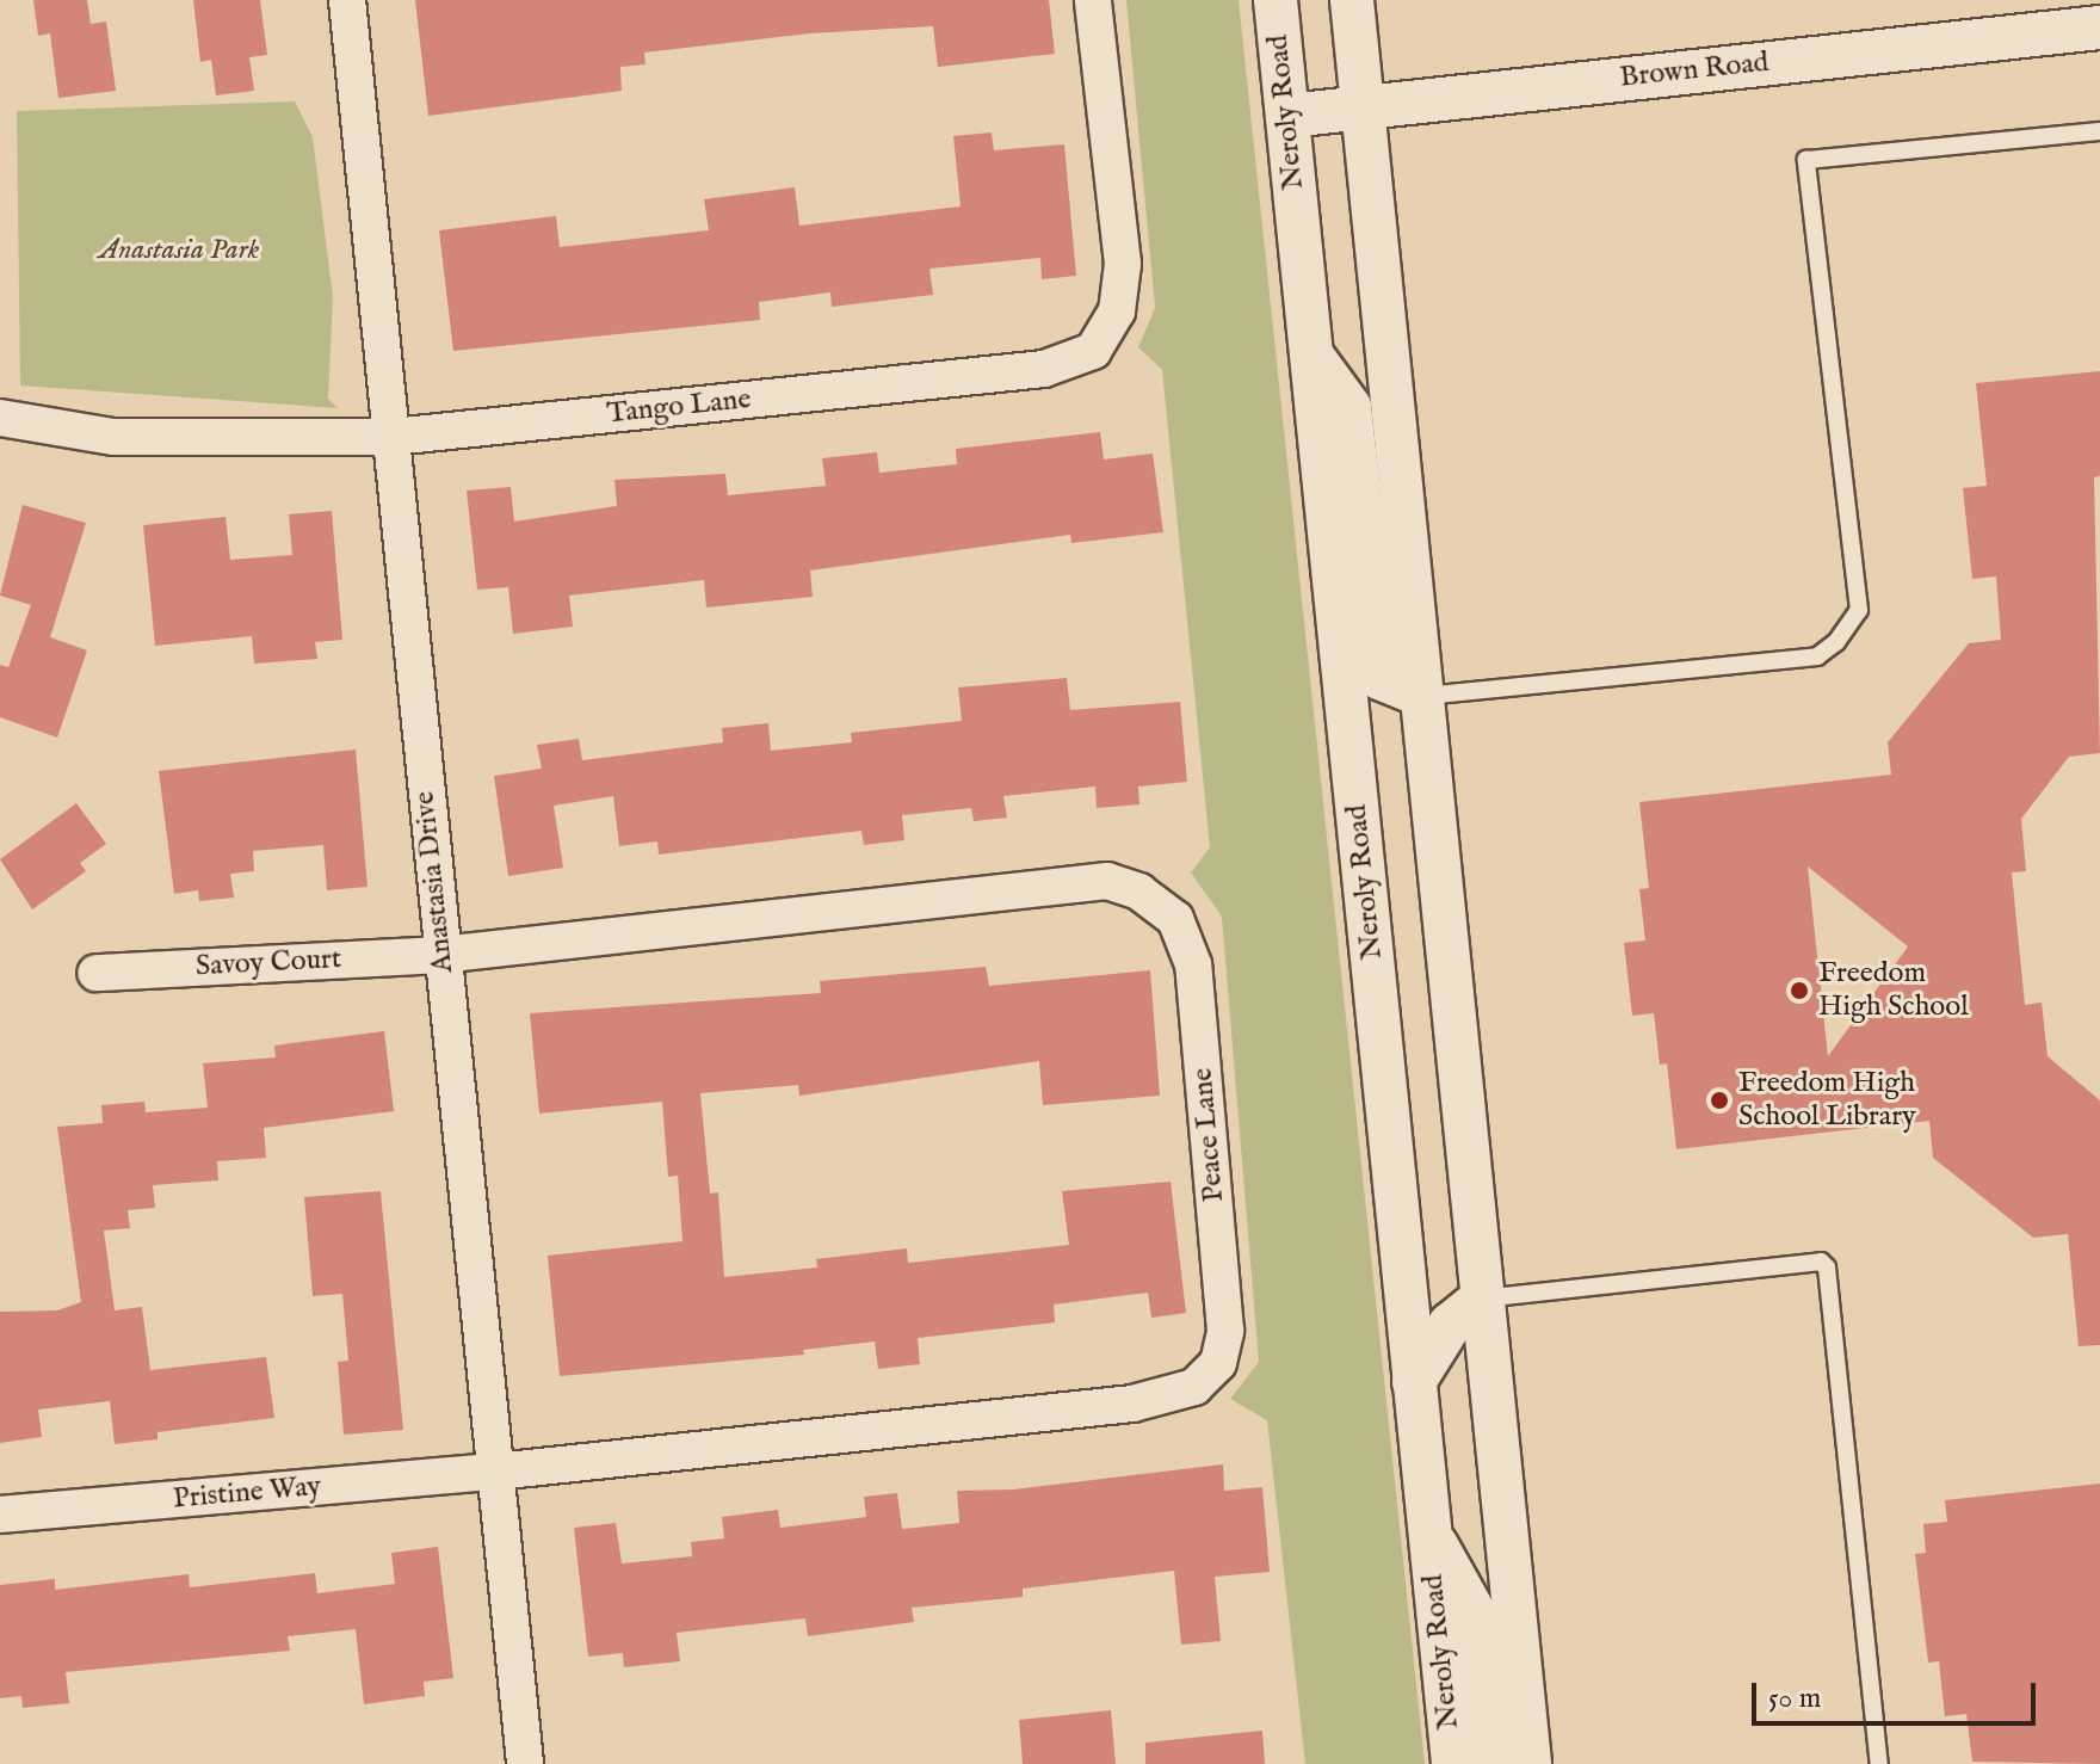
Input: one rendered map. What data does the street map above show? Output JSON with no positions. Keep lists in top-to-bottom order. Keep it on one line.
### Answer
{"streets":{"street":["Brown Road","Neroly Road","Tango Lane","Anastasia Drive","Savoy Court","Peace Lane","Pristine Way"]},"crossings":[["Brown Road","Neroly Road"],["Tango Lane","Anastasia Drive"],["Anastasia Drive","Savoy Court"],["Anastasia Drive","Peace Lane"],["Anastasia Drive","Pristine Way"],["Savoy Court","Peace Lane"],["Peace Lane","Pristine Way"]],"parks":["Anastasia Park"],"places":["Freedom High School","Freedom High School Library"],"scale_bar":"50 m"}
